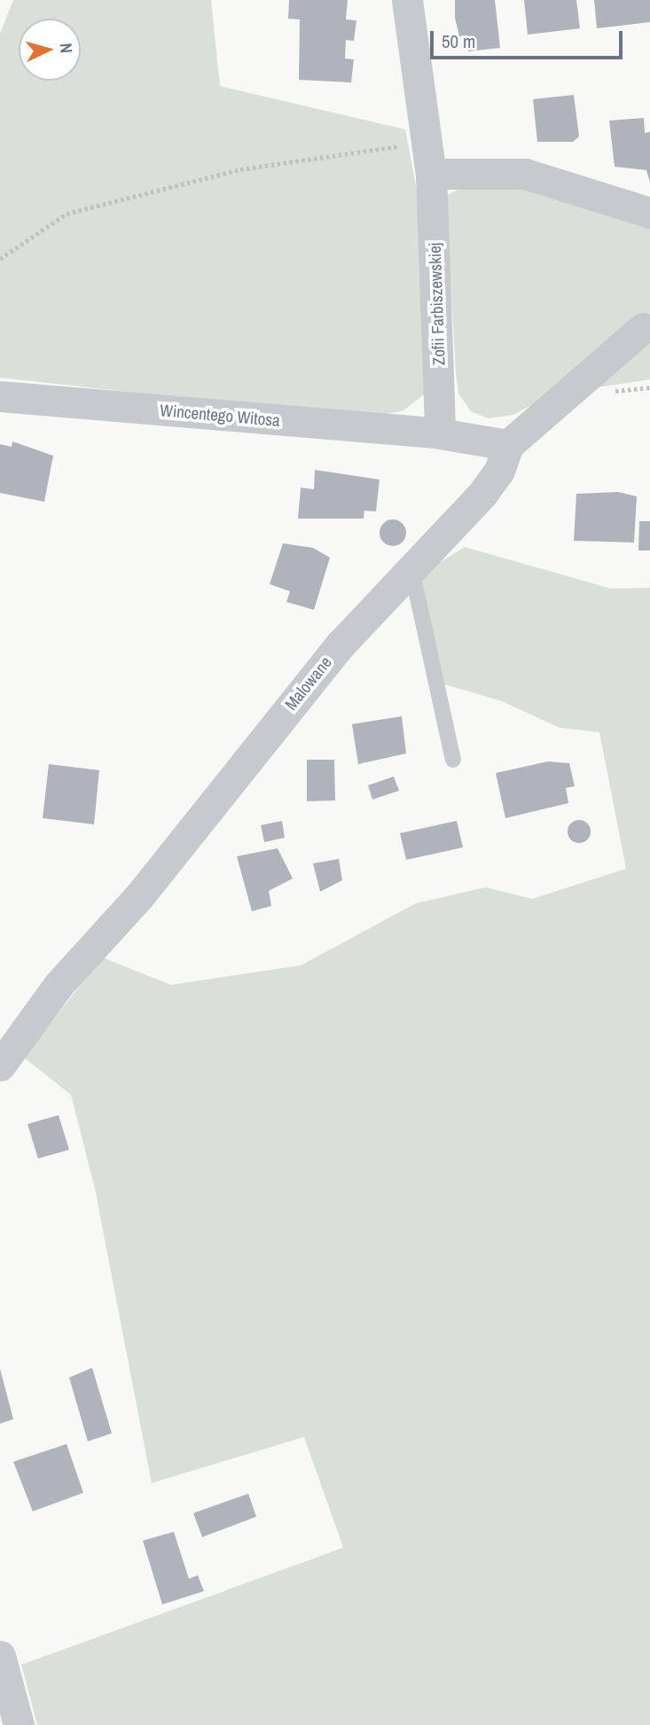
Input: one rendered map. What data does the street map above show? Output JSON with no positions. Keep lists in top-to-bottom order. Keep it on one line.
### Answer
{"streets":{"street":["Zofii Farbiszewskiej","Wincentego Witosa","Malowane"]},"crossings":[["Zofii Farbiszewskiej","Wincentego Witosa"],["Wincentego Witosa","Malowane"]],"scale_bar":"50 m","north":"right"}
